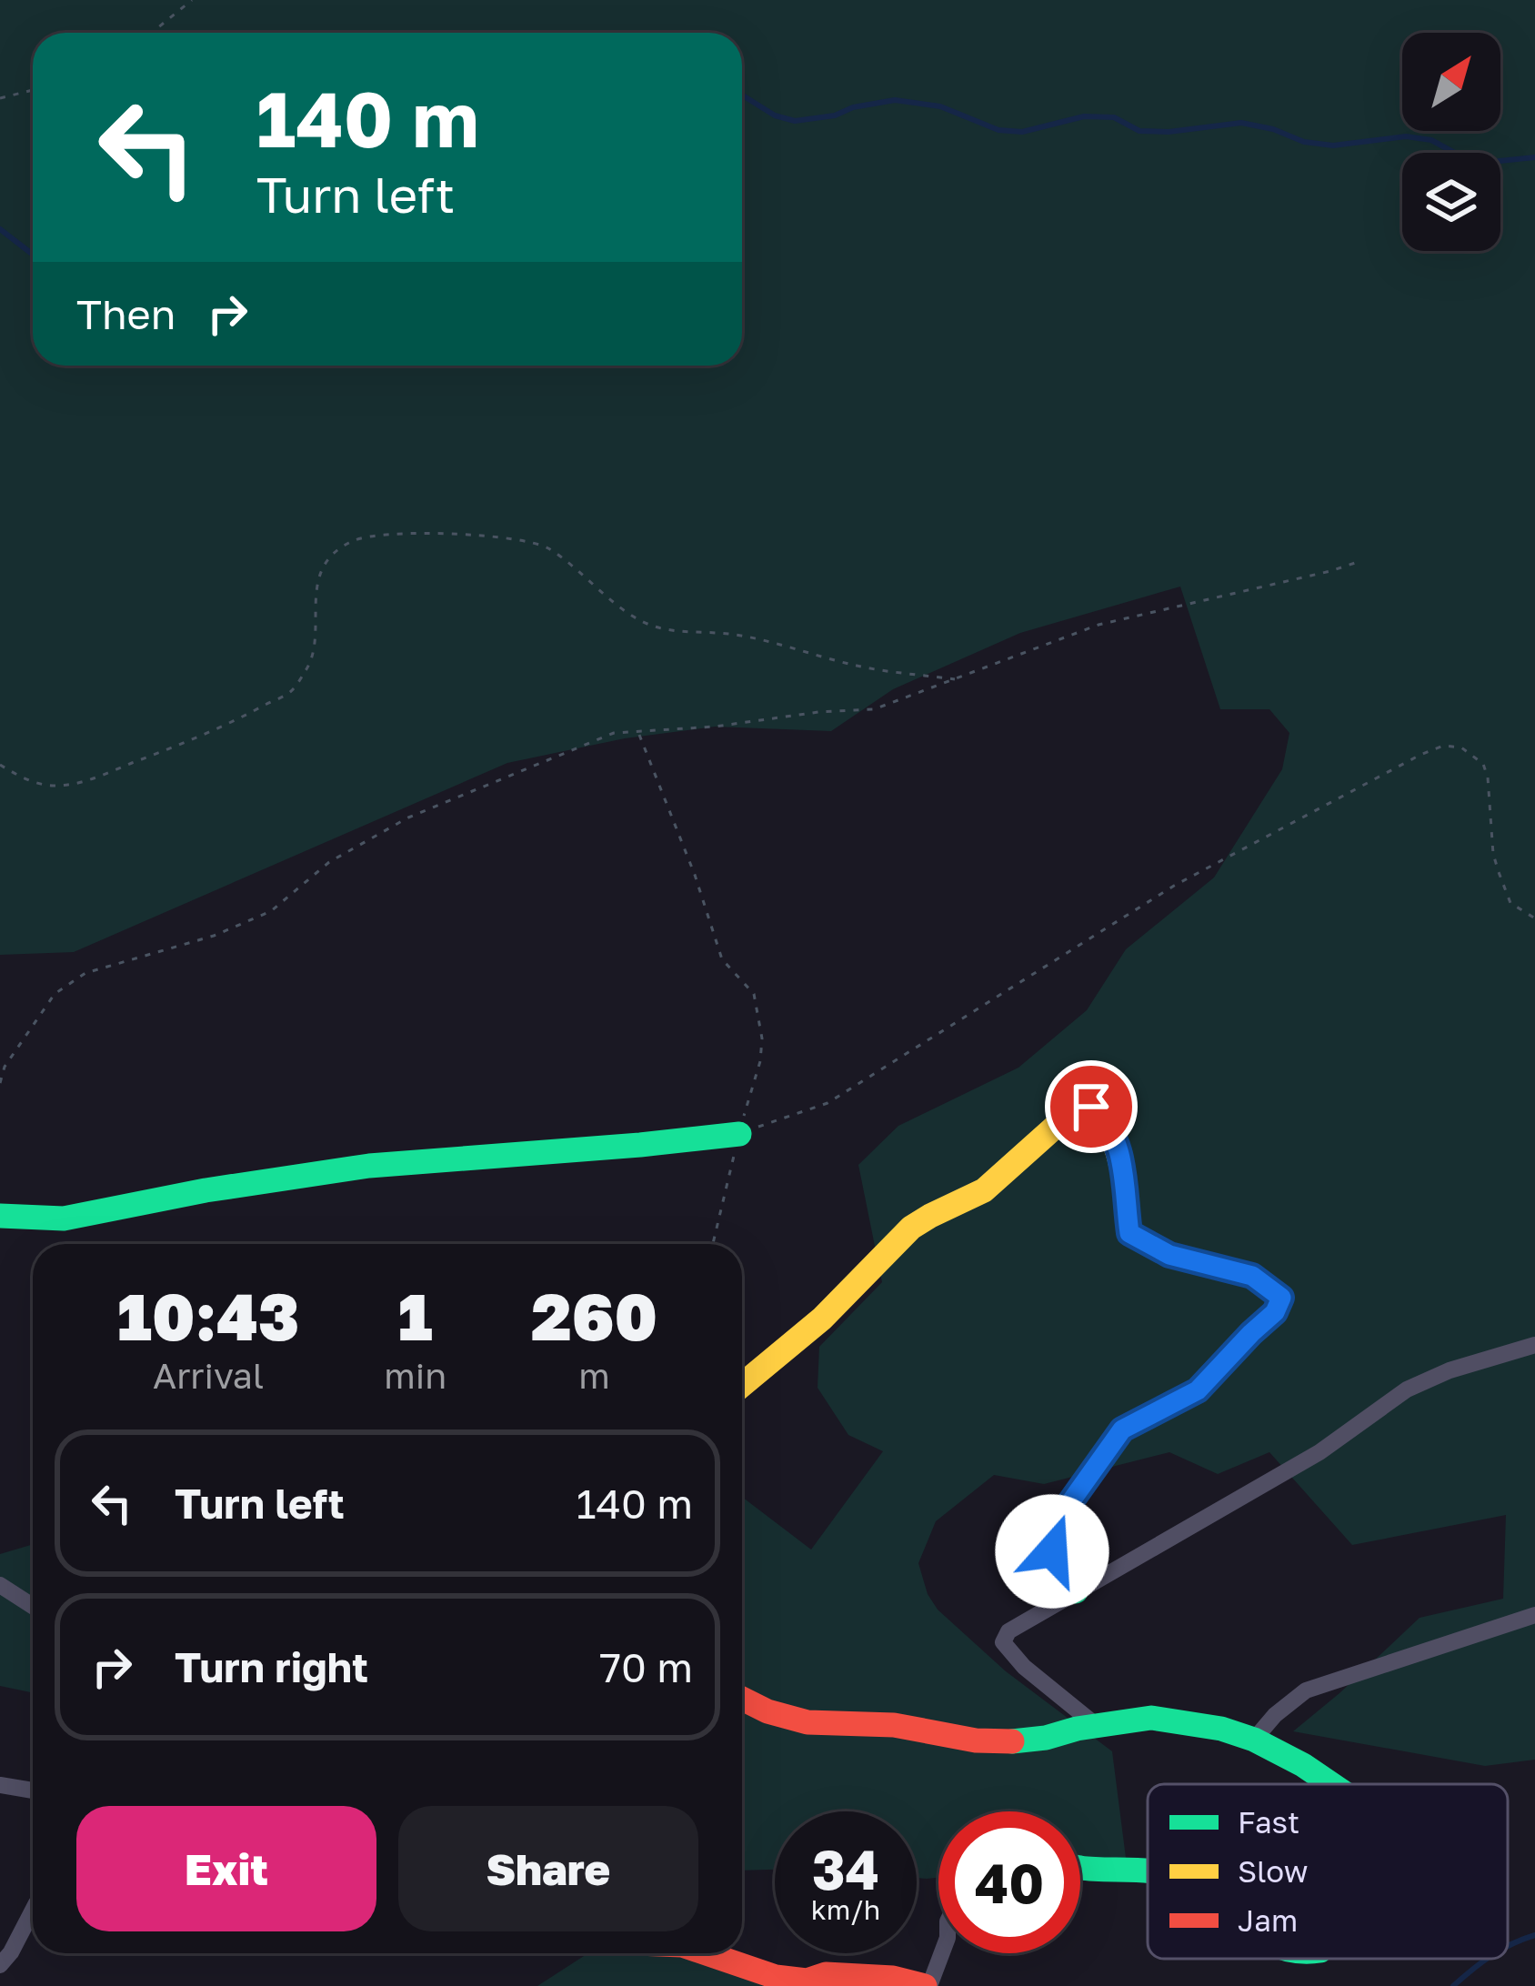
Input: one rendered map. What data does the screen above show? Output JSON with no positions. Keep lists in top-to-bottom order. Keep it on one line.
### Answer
{"legend":["Fast","Slow","Jam"],"north":"top right","page":{"turn":["140 m","Turn left"],"then":"Then","eta":["10:43","Arrival","1","min","260","m"],"list":[{"name":"Turn left","value":"140 m"},{"name":"Turn right","value":"70 m"}],"buttons":["Exit","Share"],"speed":"34 km/h","limit":"40"}}
